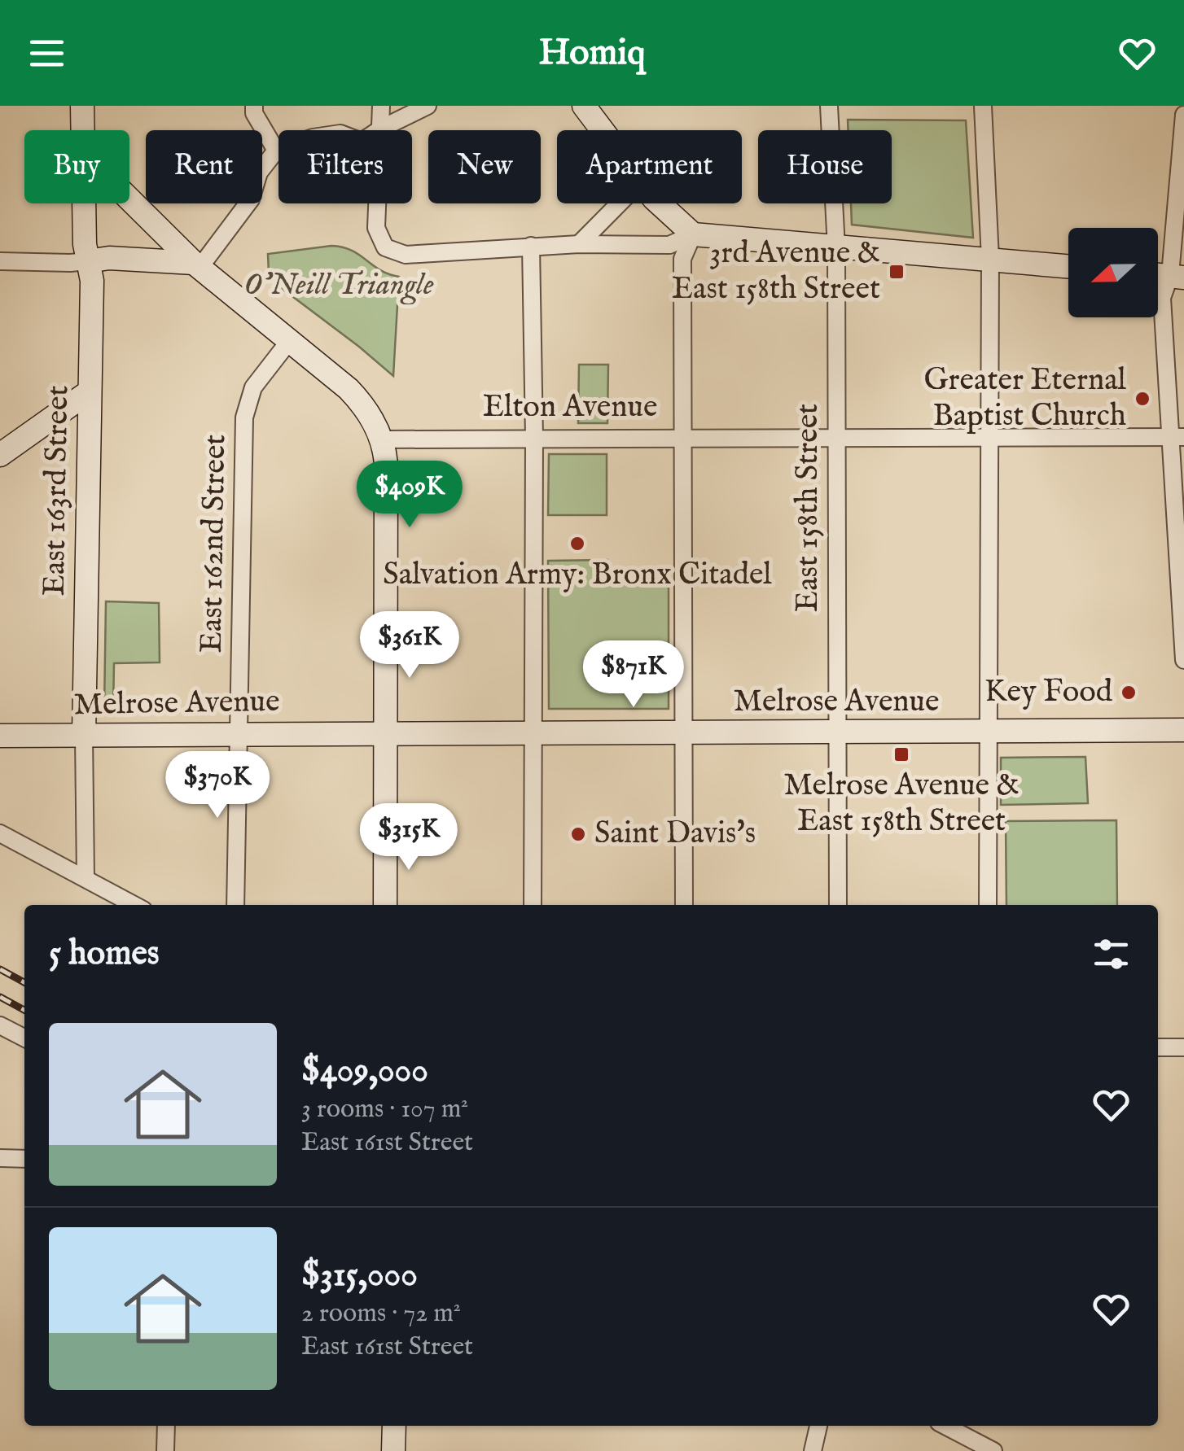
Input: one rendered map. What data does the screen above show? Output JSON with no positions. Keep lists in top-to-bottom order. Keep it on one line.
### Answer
{"streets":{"main road":["East 163rd Street","Melrose Avenue"],"street":["Elton Avenue","East 158th Street","East 162nd Street"]},"crossings":[["Elton Avenue","East 158th Street"],["East 163rd Street","Melrose Avenue"],["East 158th Street","Melrose Avenue"],["East 162nd Street","Melrose Avenue"]],"parks":["O'Neill Triangle"],"places":{"transit":["3rd Avenue & East 158th Street","Melrose Avenue & East 158th Street"],"other":["Greater Eternal Baptist Church","Salvation Army: Bronx Citadel","Key Food","Saint Davis's"]},"north":"left","page":{"header":"Homiq","chip":["Buy","Rent","Filters","New","Apartment","House"],"price":["$409K","$361K","$871K","$370K","$315K"],"heading":"5 homes","list":[{"name":"$409,000","note":"3 rooms · 107 m² · East 161st Street"},{"name":"$315,000","note":"2 rooms · 72 m² · East 161st Street"}]}}
